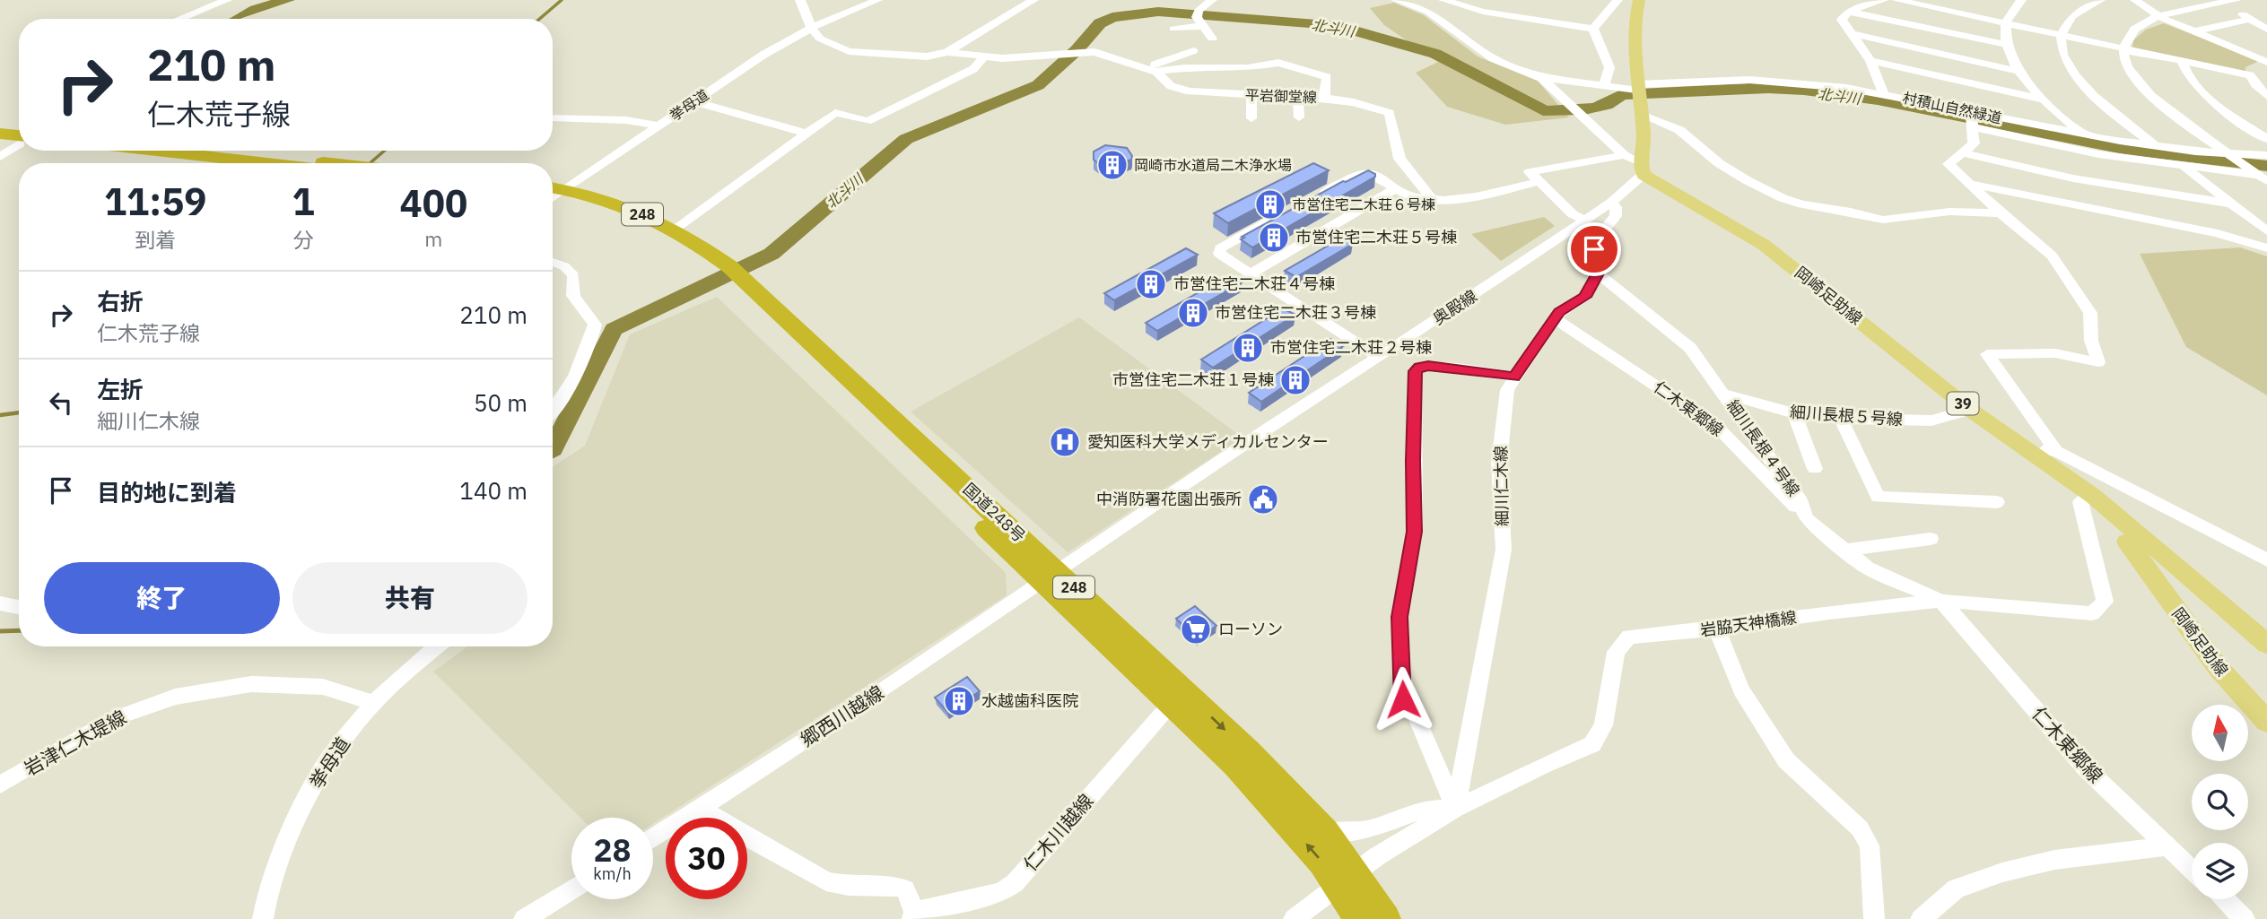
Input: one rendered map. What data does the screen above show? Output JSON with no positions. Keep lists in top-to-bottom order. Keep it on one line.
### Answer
{"streets":{"highway":["248","国道248号"],"main road":["岡崎足助線","39"],"street":["平岩御堂線","挙母道","村積山自然緑道","奥殿線","仁木東郷線","細川長根５号線","細川長根４号線","細川仁木線","岩脇天神橋線","郷西川越線","岩津仁木堤線","仁木川越線"]},"crossings":[["挙母道","岩津仁木堤線"],["岡崎足助線","奥殿線"],["岡崎足助線","細川長根５号線"],["岡崎足助線","岩脇天神橋線"],["奥殿線","国道248号"],["奥殿線","郷西川越線"],["仁木東郷線","細川長根４号線"],["仁木東郷線","細川仁木線"],["仁木東郷線","岩脇天神橋線"],["細川長根５号線","細川長根４号線"],["細川長根４号線","細川仁木線"],["細川長根４号線","岩脇天神橋線"],["細川仁木線","岩脇天神橋線"],["国道248号","郷西川越線"],["国道248号","仁木川越線"]],"water":["北斗川"],"places":{"building":["岡崎市水道局二木浄水場","市営住宅二木荘６号棟","市営住宅二木荘５号棟","市営住宅二木荘４号棟","市営住宅二木荘３号棟","市営住宅二木荘２号棟","市営住宅二木荘１号棟","水越歯科医院"],"hospital":["愛知医科大学メディカルセンター"],"public building":["中消防署花園出張所"],"supermarket":["ローソン"]},"north":"top","page":{"turn":["210 m","仁木荒子線"],"eta":["11:59","到着","1","分","400","m"],"list":[{"name":"右折","note":"仁木荒子線","value":"210 m"},{"name":"左折","note":"細川仁木線","value":"50 m"},{"name":"目的地に到着","value":"140 m"}],"buttons":["終了","共有"],"speed":"28 km/h","limit":"30"}}
